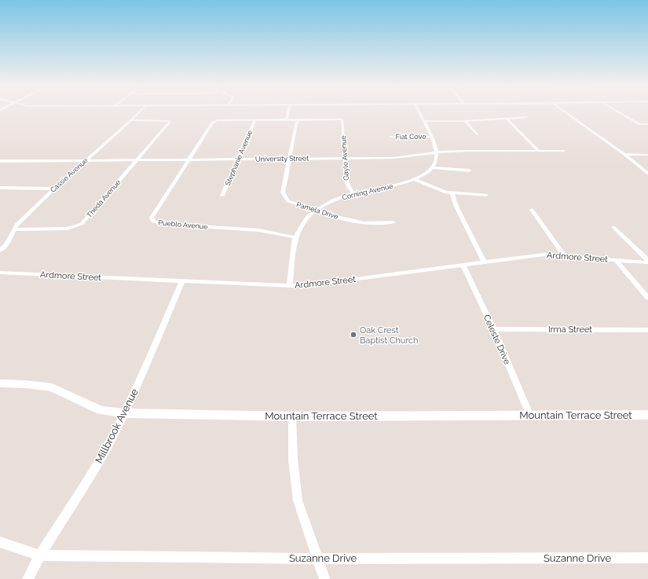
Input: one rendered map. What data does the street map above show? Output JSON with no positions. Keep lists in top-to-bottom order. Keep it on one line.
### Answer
{"streets":{"street":["Fiat Cove","Stephanie Avenue","Gayle Avenue","University Street","Cassie Avenue","Corning Avenue","Theda Avenue","Pamela Drive","Pueblo Avenue","Ardmore Street","Irma Street","Celeste Drive","Mountain Terrace Street","Millbrook Avenue","Suzanne Drive"]},"crossings":[["Stephanie Avenue","University Street"],["Stephanie Avenue","Pueblo Avenue"],["Gayle Avenue","University Street"],["Gayle Avenue","Corning Avenue"],["Gayle Avenue","Pamela Drive"],["University Street","Cassie Avenue"],["University Street","Theda Avenue"],["University Street","Pamela Drive"],["University Street","Pueblo Avenue"],["Cassie Avenue","Theda Avenue"],["Corning Avenue","Pamela Drive"],["Corning Avenue","Pueblo Avenue"],["Corning Avenue","Ardmore Street"],["Ardmore Street","Celeste Drive"],["Ardmore Street","Millbrook Avenue"],["Irma Street","Celeste Drive"],["Celeste Drive","Mountain Terrace Street"],["Mountain Terrace Street","Millbrook Avenue"],["Millbrook Avenue","Suzanne Drive"]],"places":["Oak Crest Baptist Church"]}
